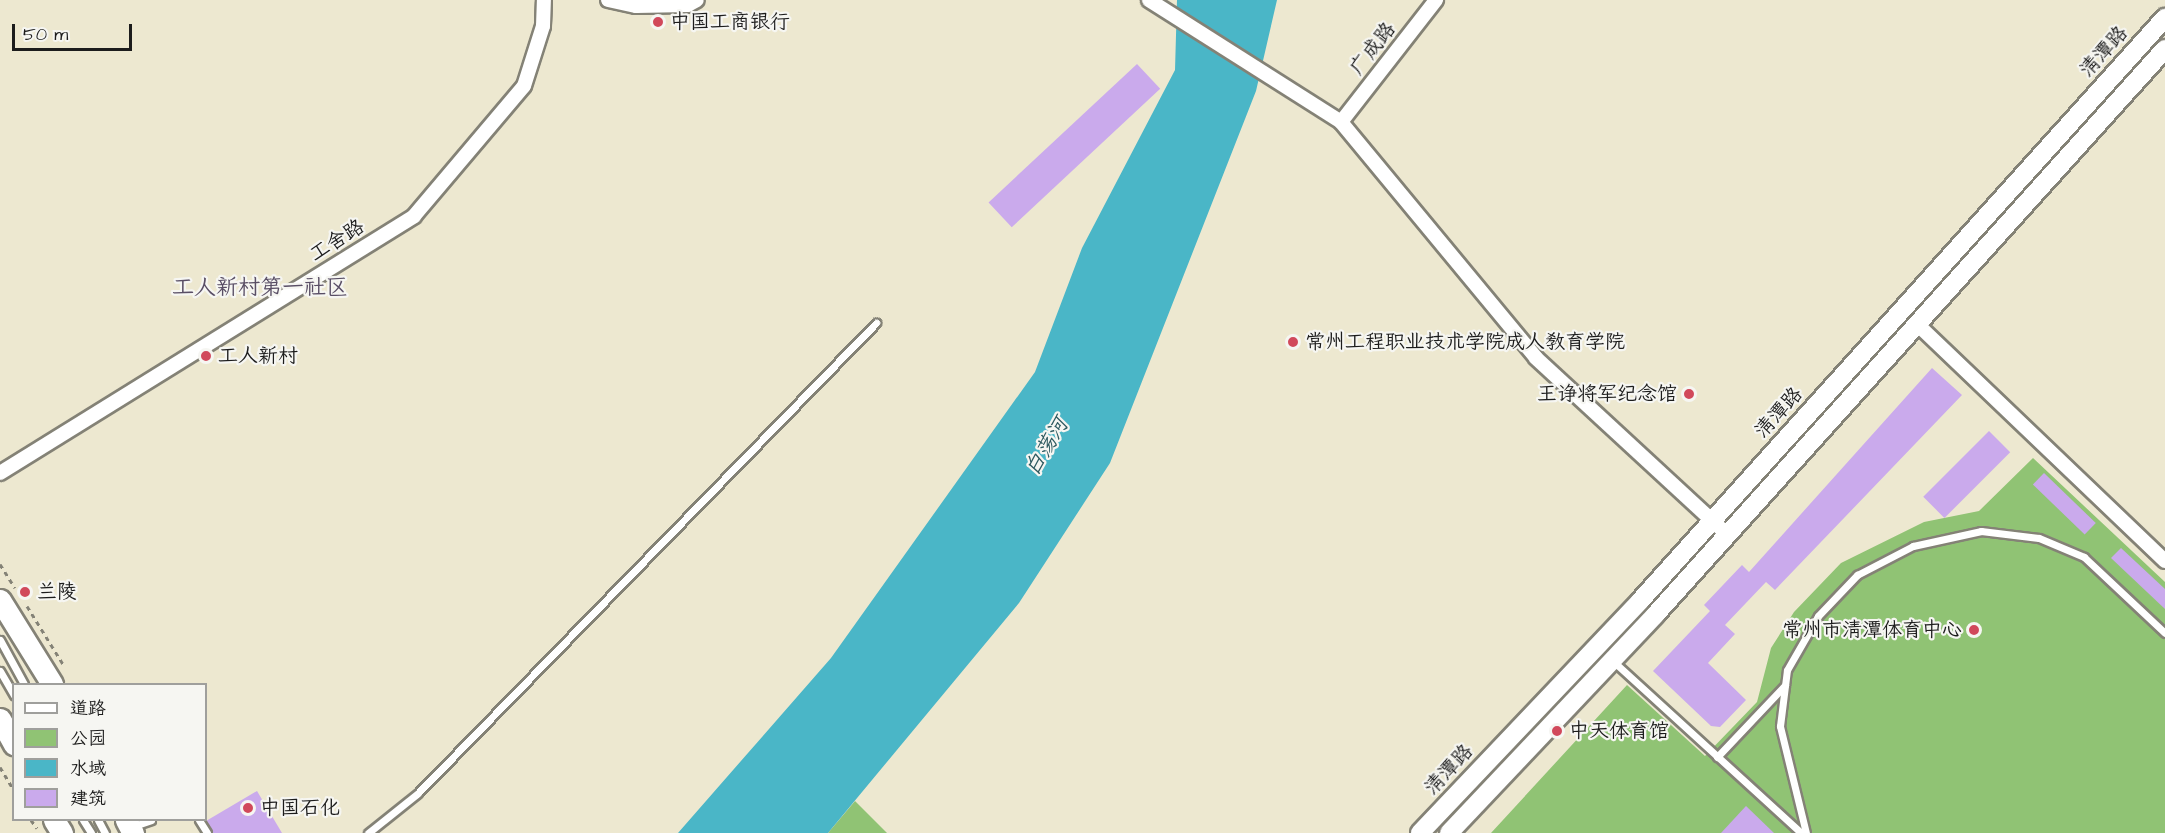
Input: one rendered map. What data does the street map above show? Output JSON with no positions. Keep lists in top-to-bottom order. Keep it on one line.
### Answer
{"streets":{"main road":["清潭路"],"street":["广成路","工舍路"]},"districts":["工人新村第一社区"],"water":["白荡河"],"places":["中国工商银行","常州工程职业技术学院成人教育学院","工人新村","王诤将军纪念馆","兰陵","常州市清潭体育中心","中天体育馆","中国石化"],"legend":["道路","公园","水域","建筑"],"scale_bar":"50 m"}
